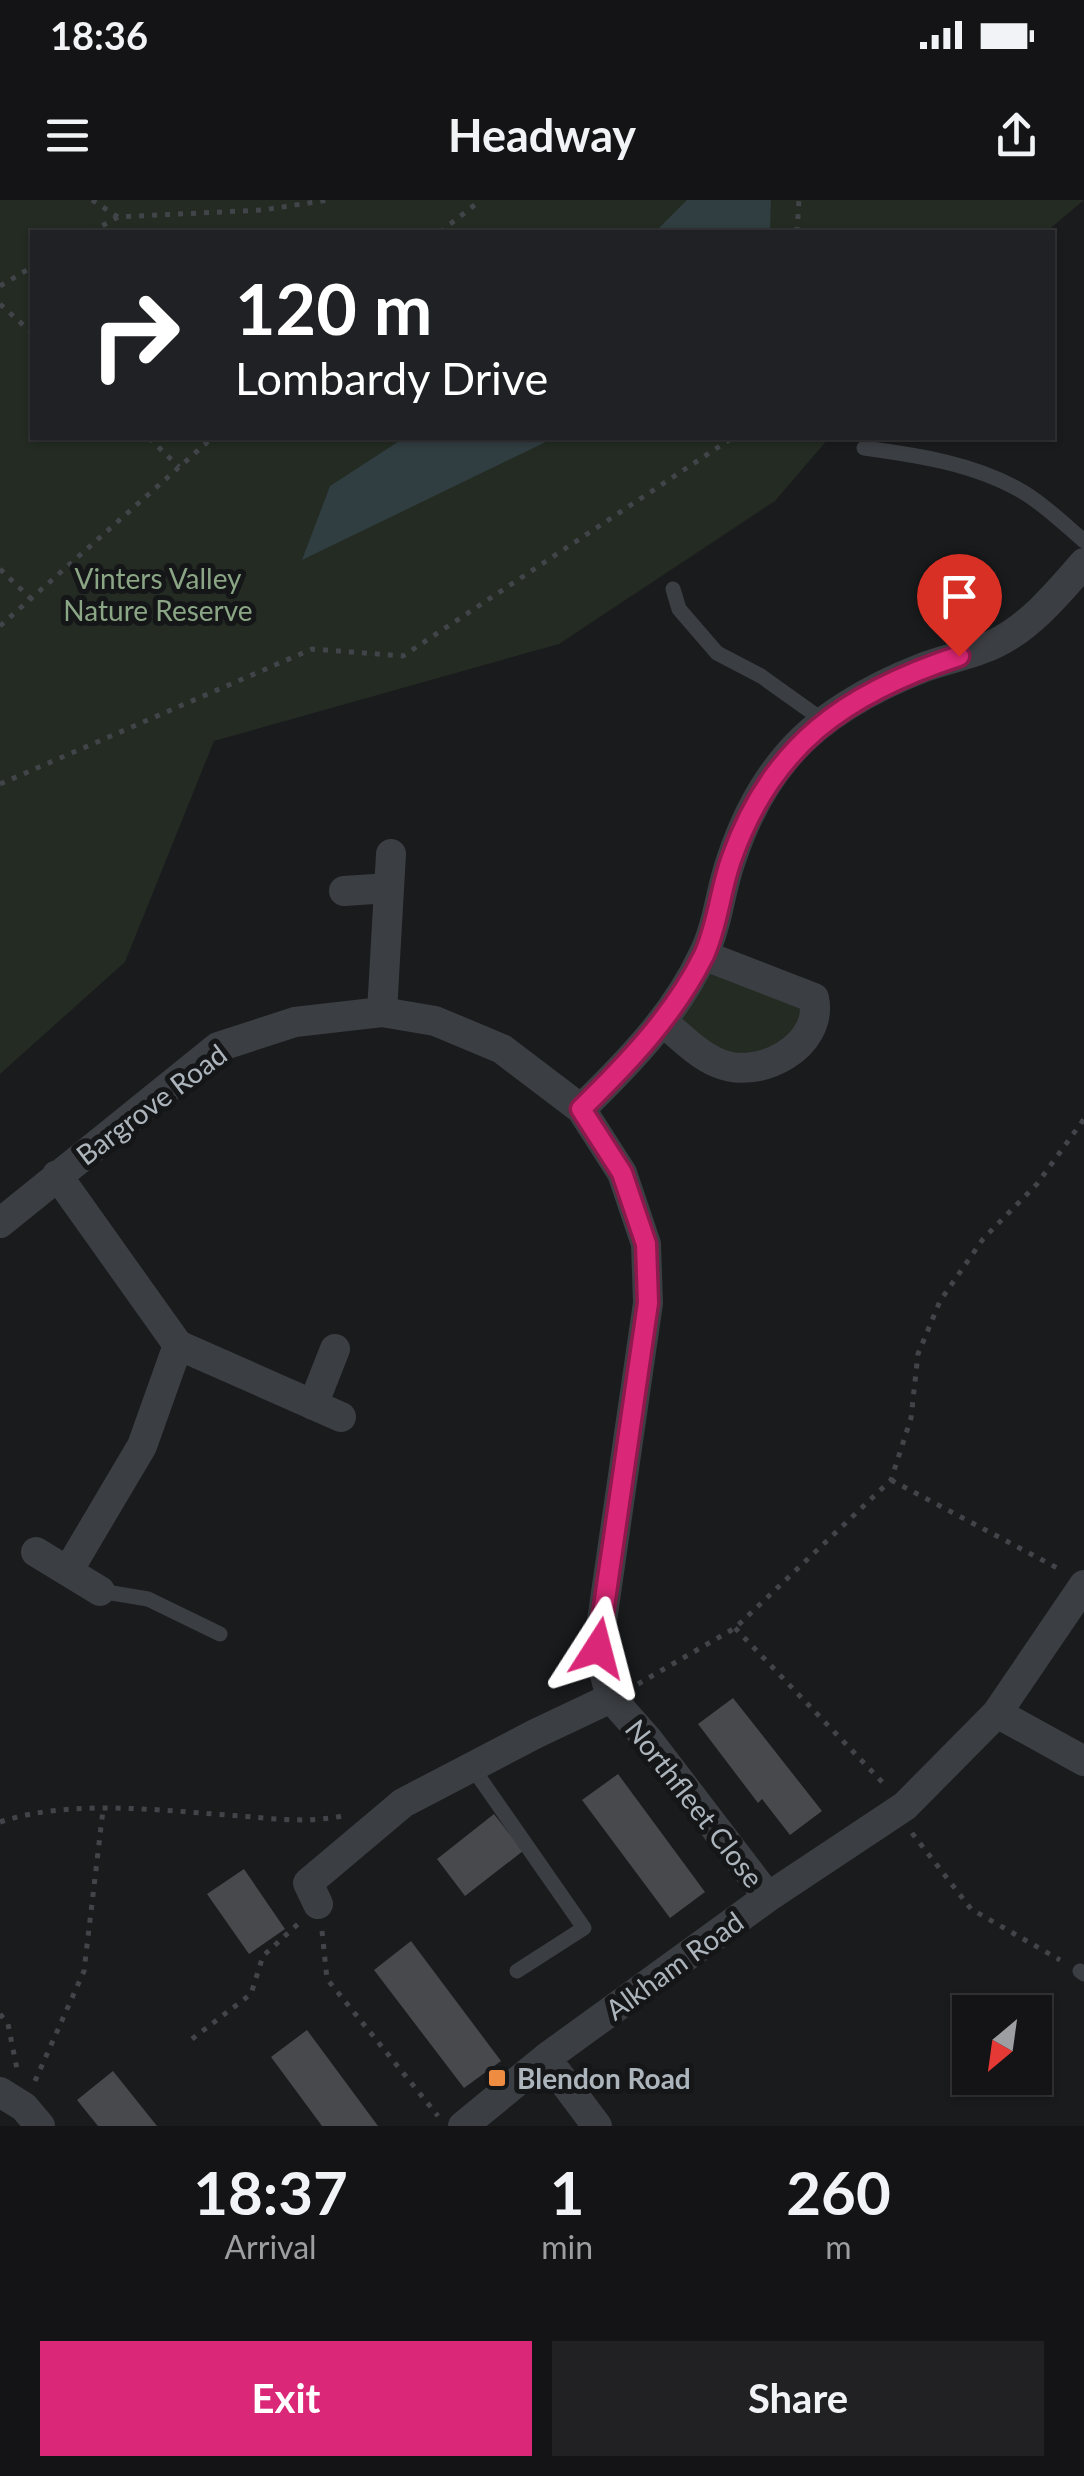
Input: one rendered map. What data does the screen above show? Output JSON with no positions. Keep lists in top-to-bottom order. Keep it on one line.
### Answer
{"streets":{"street":["Bargrove Road","Northfleet Close","Alkham Road"]},"crossings":[["Bargrove Road","Northfleet Close"],["Northfleet Close","Alkham Road"]],"parks":["Vinters Valley Nature Reserve"],"places":{"transit":["Blendon Road"]},"north":"bottom left","page":{"status":"18:36","header":"Headway","turn":["120 m","Lombardy Drive"],"eta":["18:37","Arrival","1","min","260","m"],"buttons":["Exit","Share"]}}
